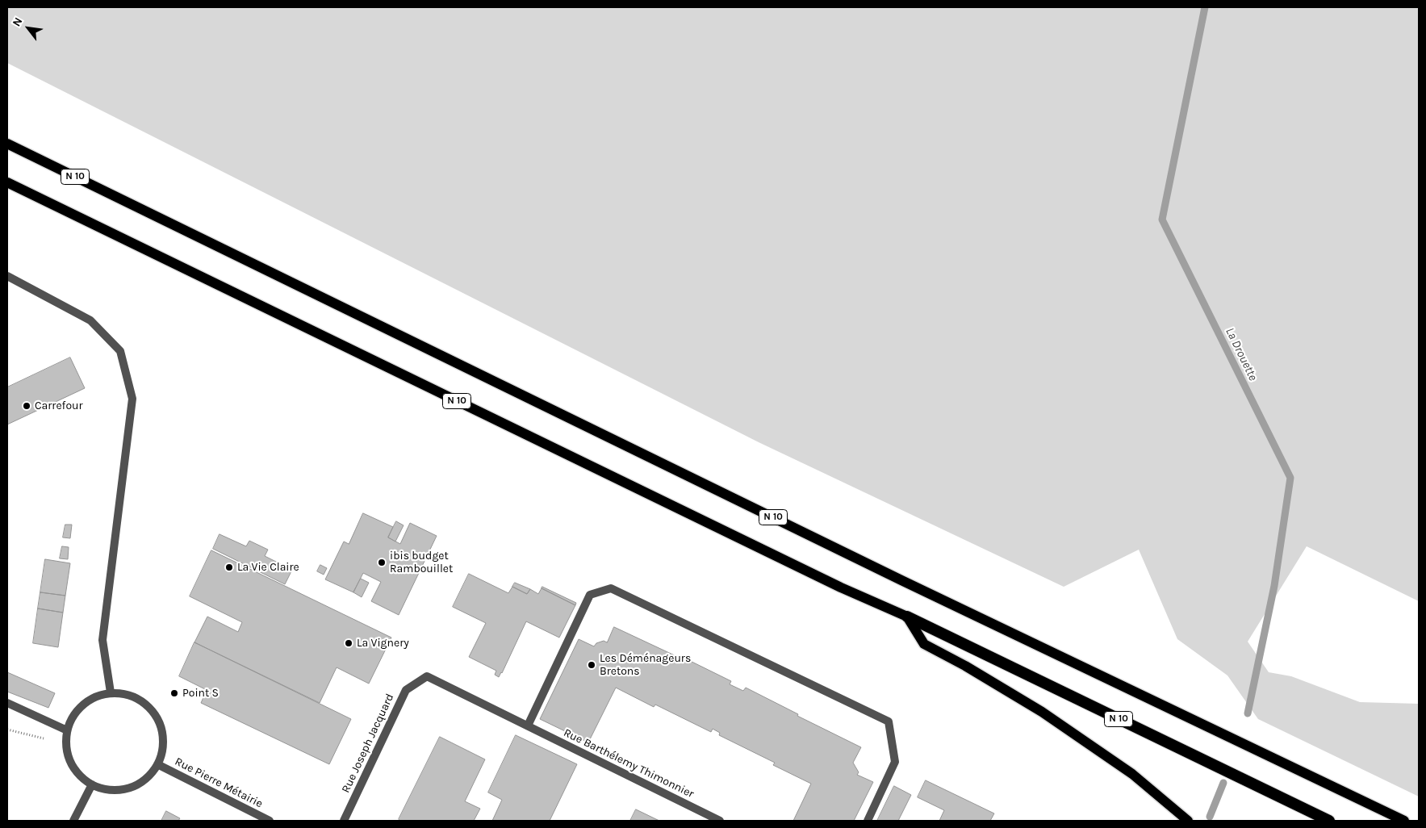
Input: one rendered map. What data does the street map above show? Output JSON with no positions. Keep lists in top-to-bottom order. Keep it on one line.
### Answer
{"streets":{"highway":["N 10"],"street":["Rue Joseph Jacquard","Rue Barthélemy Thimonnier","Rue Pierre Métairie"]},"crossings":[["Rue Joseph Jacquard","Rue Barthélemy Thimonnier"]],"water":["La Drouette"],"places":["Carrefour","ibis budget Rambouillet","La Vie Claire","La Vignery","Les Déménageurs Bretons","Point S"],"north":"top left"}
